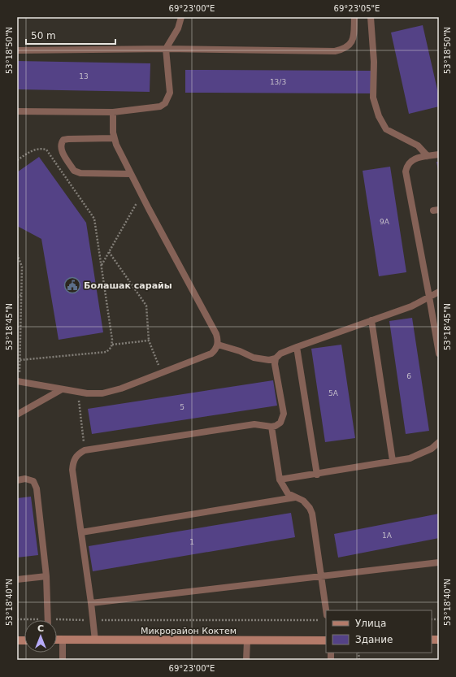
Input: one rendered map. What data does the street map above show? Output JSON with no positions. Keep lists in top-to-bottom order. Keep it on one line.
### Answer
{"streets":{"main road":["Микрорайон Коктем"]},"places":{"public building":["Болашак сарайы"]},"house_numbers":["13","13/3","9А","6","5А","5","1А","1"],"legend":["Улица","Здание"],"scale_bar":"50 m","north":"top","coordinates":["69°23'00\"E","69°23'05\"E","53°18'50\"N","53°18'45\"N","53°18'40\"N"]}
